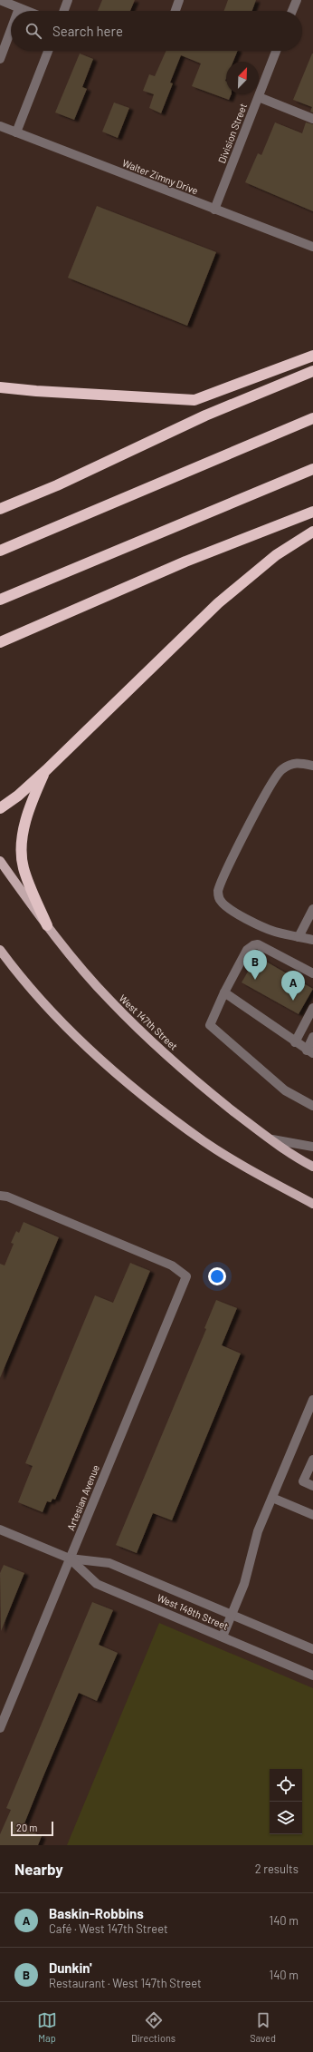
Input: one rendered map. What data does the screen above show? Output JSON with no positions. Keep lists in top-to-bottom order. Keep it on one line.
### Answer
{"streets":{"main road":["West 147th Street"],"street":["Division Street","Walter Zimny Drive","Artesian Avenue","West 148th Street"]},"crossings":[["Division Street","Walter Zimny Drive"],["Artesian Avenue","West 148th Street"]],"scale_bar":"20 m","north":"top right","page":{"search":"Search here","pins":["B","A"],"scale":"20 m","heading":["Nearby","2 results"],"list":[{"mark":"A","name":"Baskin-Robbins","note":"Café · West 147th Street","value":"140 m"},{"mark":"B","name":"Dunkin'","note":"Restaurant · West 147th Street","value":"140 m"}],"nav":["Map","Directions","Saved"]}}
